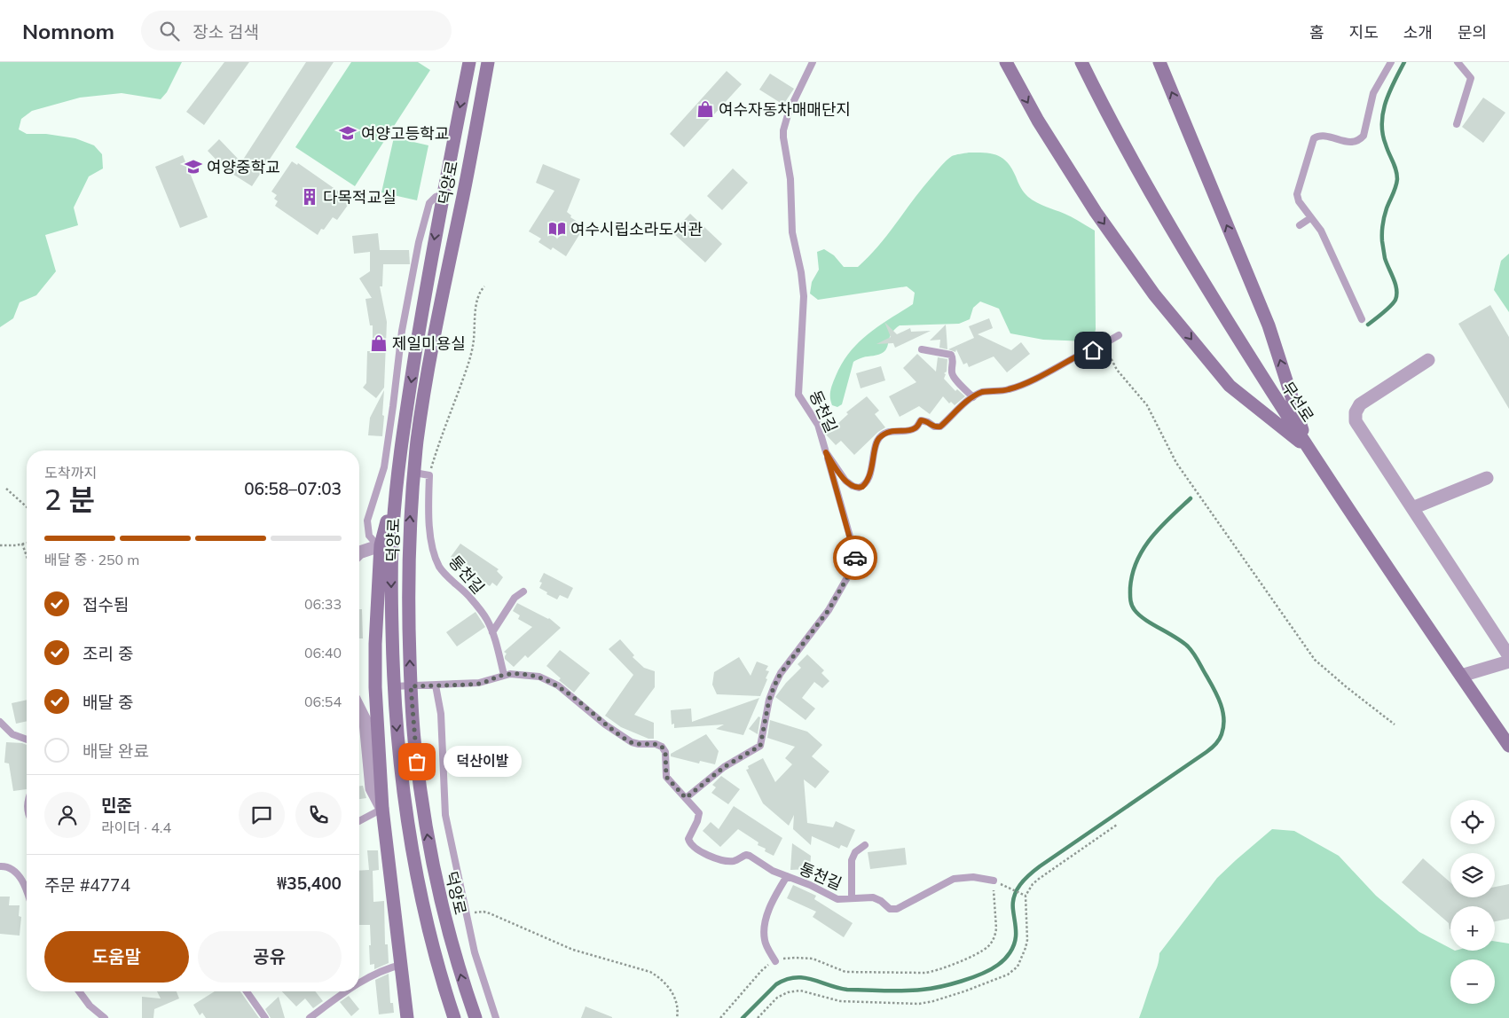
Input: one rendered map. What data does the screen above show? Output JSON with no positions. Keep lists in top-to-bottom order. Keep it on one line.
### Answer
{"streets":{"street":["덕양로","무선로"],"lane":["동천길","통천길"]},"crossings":[["덕양로","통천길"]],"places":{"shop":["여수자동차매매단지","제일미용실"],"school or university":["여양고등학교","여양중학교"],"building":["다목적교실"],"library":["여수시립소라도서관"],"other":["덕산이발"]},"page":{"header":"Nomnom","search":"장소 검색","nav":["홈","지도","소개","문의"],"heading":["2 분","도착까지","06:58–07:03"],"panel":["민준","라이더 · 4.4","주문 #4774","₩35,400"],"bar":"배달 중 · 250 m","list":[["접수됨","06:33"],["조리 중","06:40"],["배달 중","06:54"],"배달 완료"],"bubble":"덕산이발","map_buttons":["+","−"],"buttons":["도움말","공유"]}}
